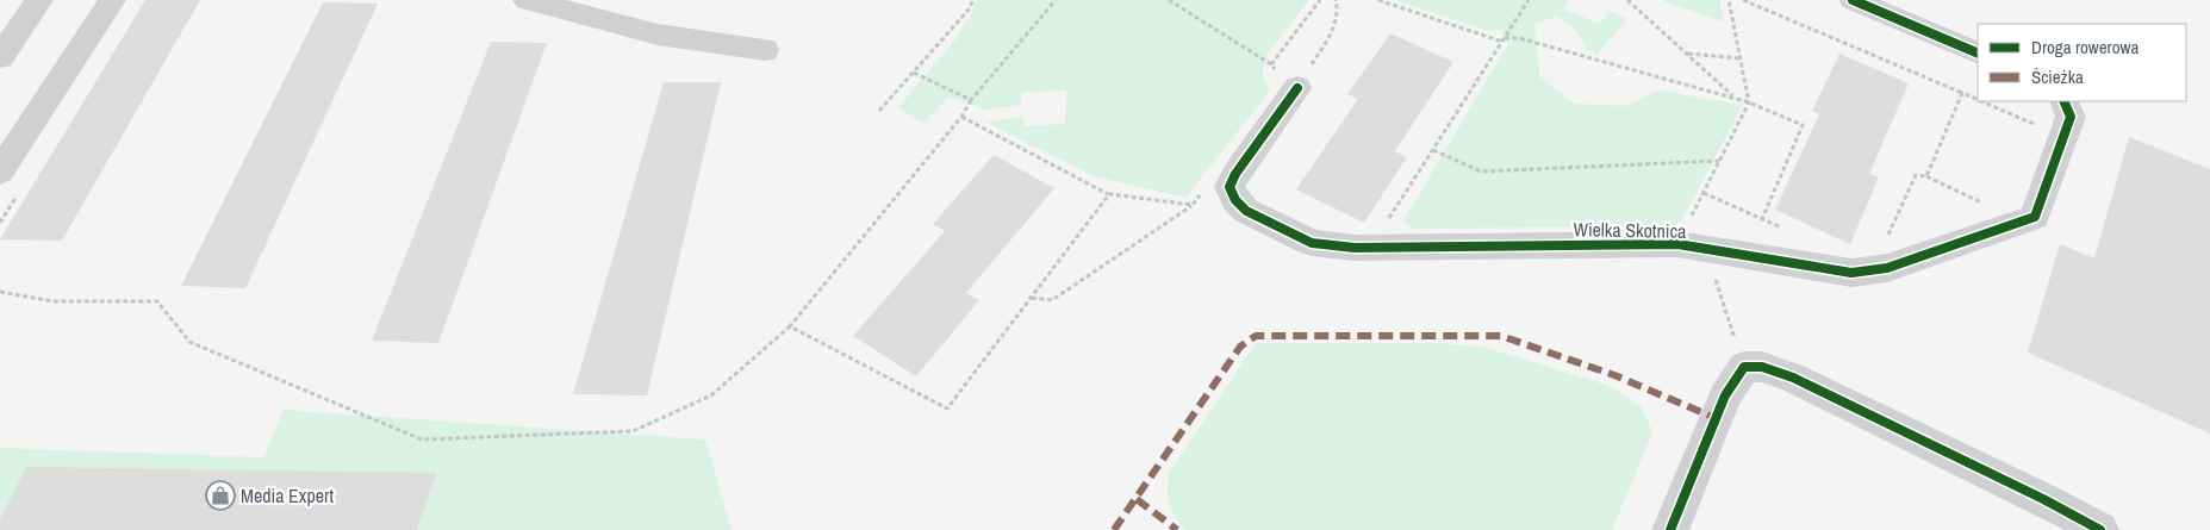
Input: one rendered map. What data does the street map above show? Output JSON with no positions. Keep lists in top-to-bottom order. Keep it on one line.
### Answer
{"streets":{"street":["Wielka Skotnica"]},"places":{"shop":["Media Expert"]},"legend":["Droga rowerowa","Ścieżka"]}
